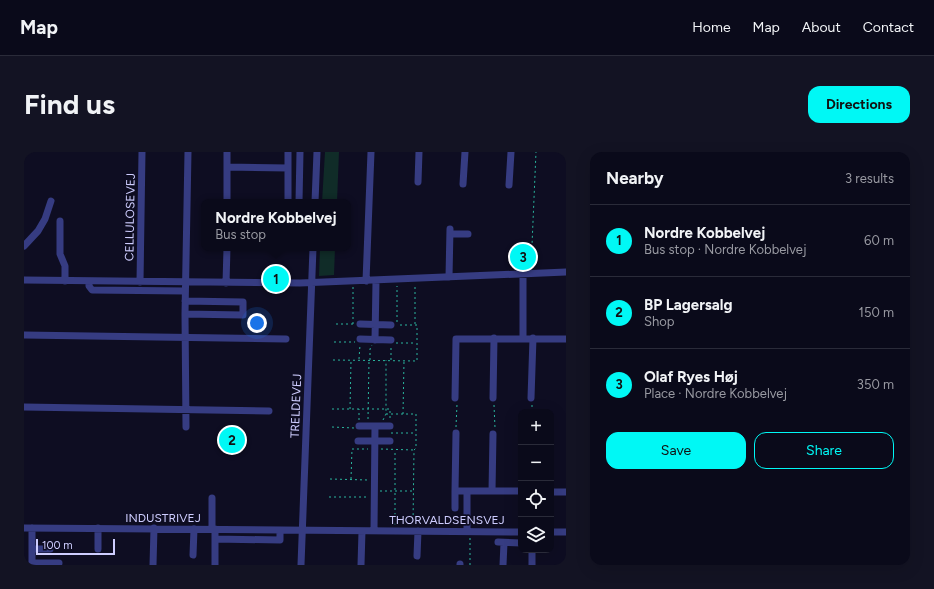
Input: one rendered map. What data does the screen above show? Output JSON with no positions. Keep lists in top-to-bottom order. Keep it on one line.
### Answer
{"streets":{"street":["CELLULOSEVEJ","TRELDEVEJ","INDUSTRIVEJ","THORVALDSENSVEJ"]},"crossings":[["TRELDEVEJ","INDUSTRIVEJ"],["TRELDEVEJ","THORVALDSENSVEJ"],["INDUSTRIVEJ","THORVALDSENSVEJ"]],"scale_bar":"100 m","page":{"header":"Map","nav":["Home","Map","About","Contact"],"buttons":["Directions",["Save","Share"]],"title":"Find us","heading":["Nearby","3 results"],"popup":["Nordre Kobbelvej","Bus stop"],"list":[{"mark":"1","name":"Nordre Kobbelvej","note":"Bus stop · Nordre Kobbelvej","value":"60 m"},{"mark":"2","name":"BP Lagersalg","note":"Shop","value":"150 m"},{"mark":"3","name":"Olaf Ryes Høj","note":"Place · Nordre Kobbelvej","value":"350 m"}],"pins":["3","1","2"],"map_buttons":["+","−"],"scale":"100 m"}}
